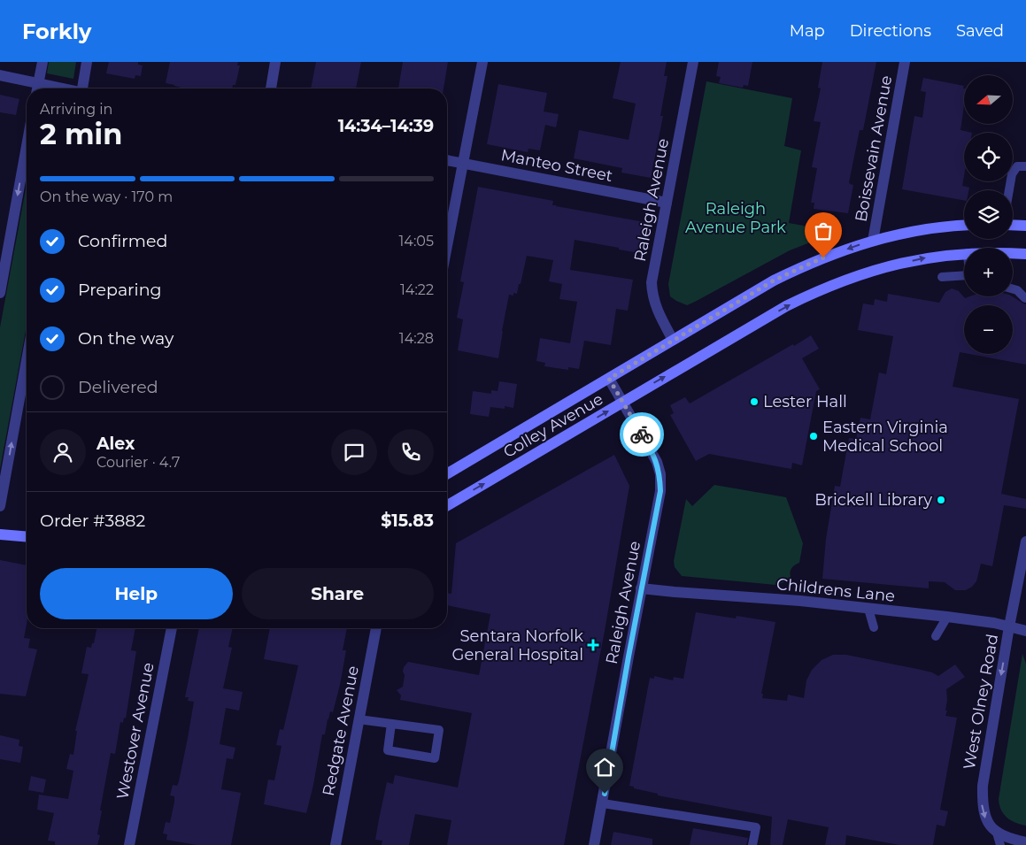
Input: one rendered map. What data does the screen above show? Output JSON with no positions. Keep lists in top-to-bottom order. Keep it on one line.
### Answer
{"streets":{"main road":["Colley Avenue"],"street":["Boissevain Avenue","Manteo Street","Raleigh Avenue","Childrens Lane","West Olney Road","Westover Avenue","Redgate Avenue"]},"crossings":[["Boissevain Avenue","Colley Avenue"],["Manteo Street","Raleigh Avenue"],["Raleigh Avenue","Colley Avenue"],["Raleigh Avenue","Childrens Lane"],["Childrens Lane","West Olney Road"]],"one_way":["West Olney Road"],"parks":["Raleigh Avenue Park"],"places":{"other":["Lester Hall","Eastern Virginia Medical School","Brickell Library"],"health":["Sentara Norfolk General Hospital"]},"north":"left","page":{"header":"Forkly","nav":["Map","Directions","Saved"],"map_buttons":["+","−"],"heading":["2 min","Arriving in","14:34–14:39"],"panel":["Alex","Courier · 4.7","Order #3882","$15.83"],"bar":"On the way · 170 m","list":[["Confirmed","14:05"],["Preparing","14:22"],["On the way","14:28"],"Delivered"],"buttons":["Help","Share"]}}
